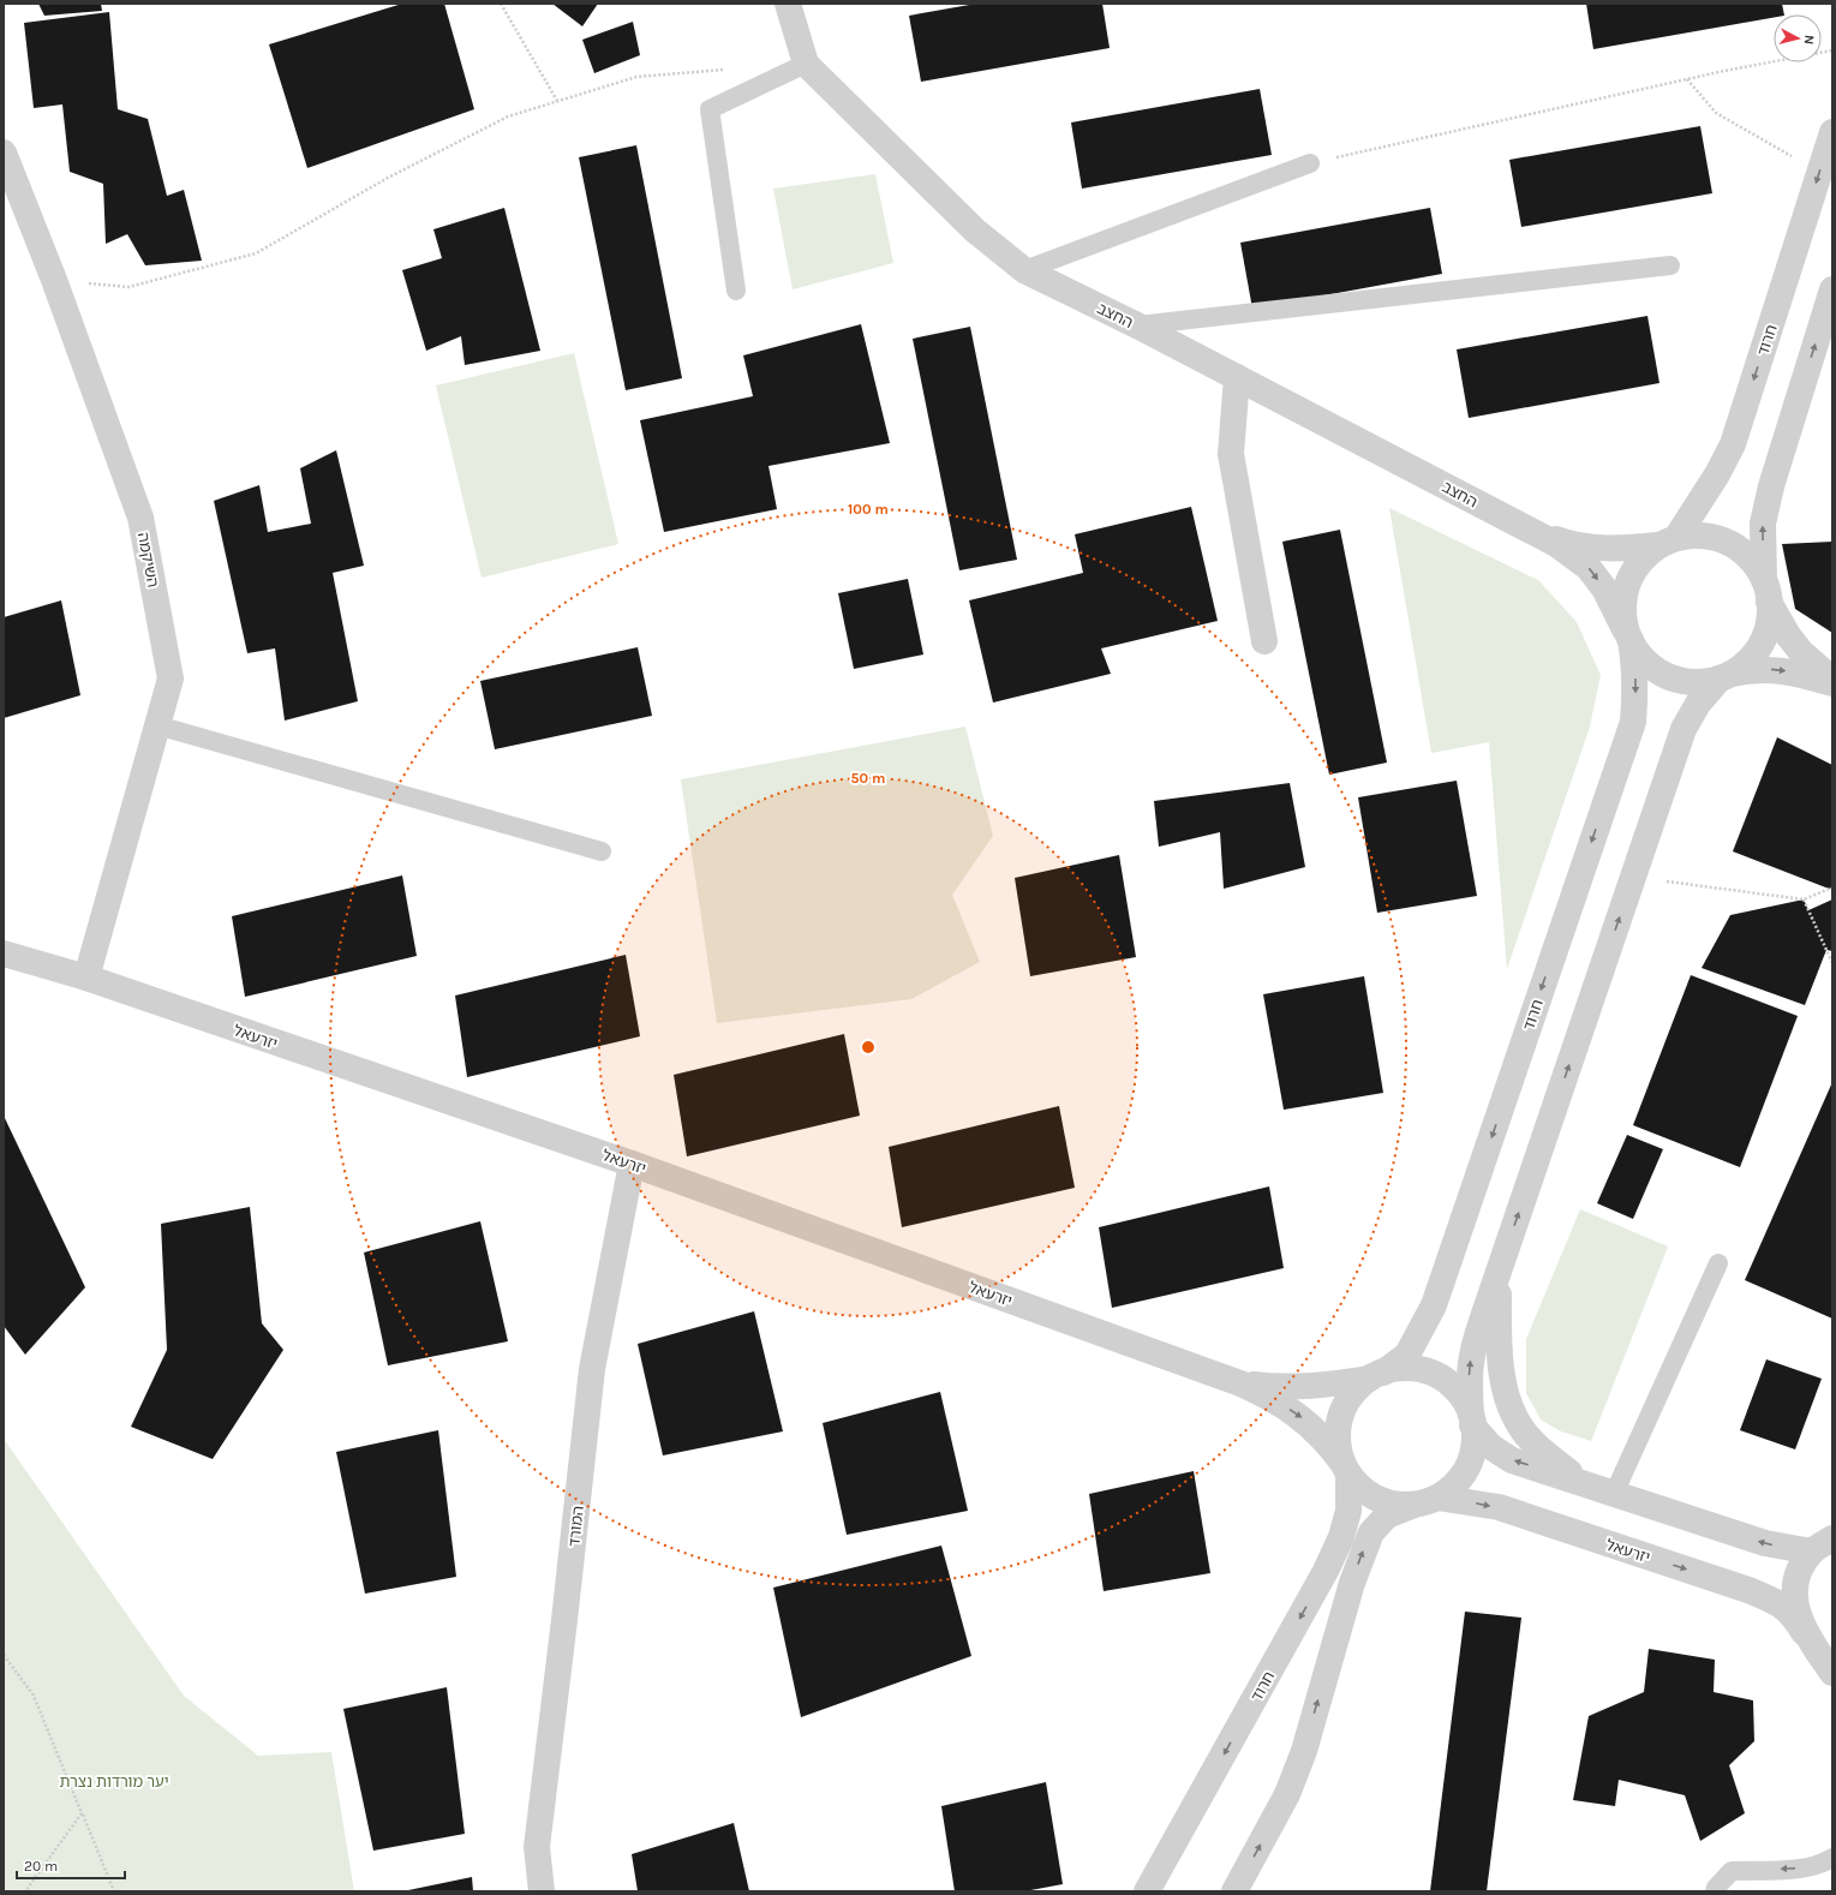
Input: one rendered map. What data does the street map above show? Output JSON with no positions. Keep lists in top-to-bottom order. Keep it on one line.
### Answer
{"streets":{"street":["החצב","חרוד","השיקמה","יזרעאל","המורד"]},"crossings":[["החצב","חרוד"],["חרוד","יזרעאל"],["השיקמה","יזרעאל"],["יזרעאל","המורד"]],"parks":["יער מורדות נצרת"],"scale_bar":"20 m","north":"right","rings":["100 m","50 m"]}
